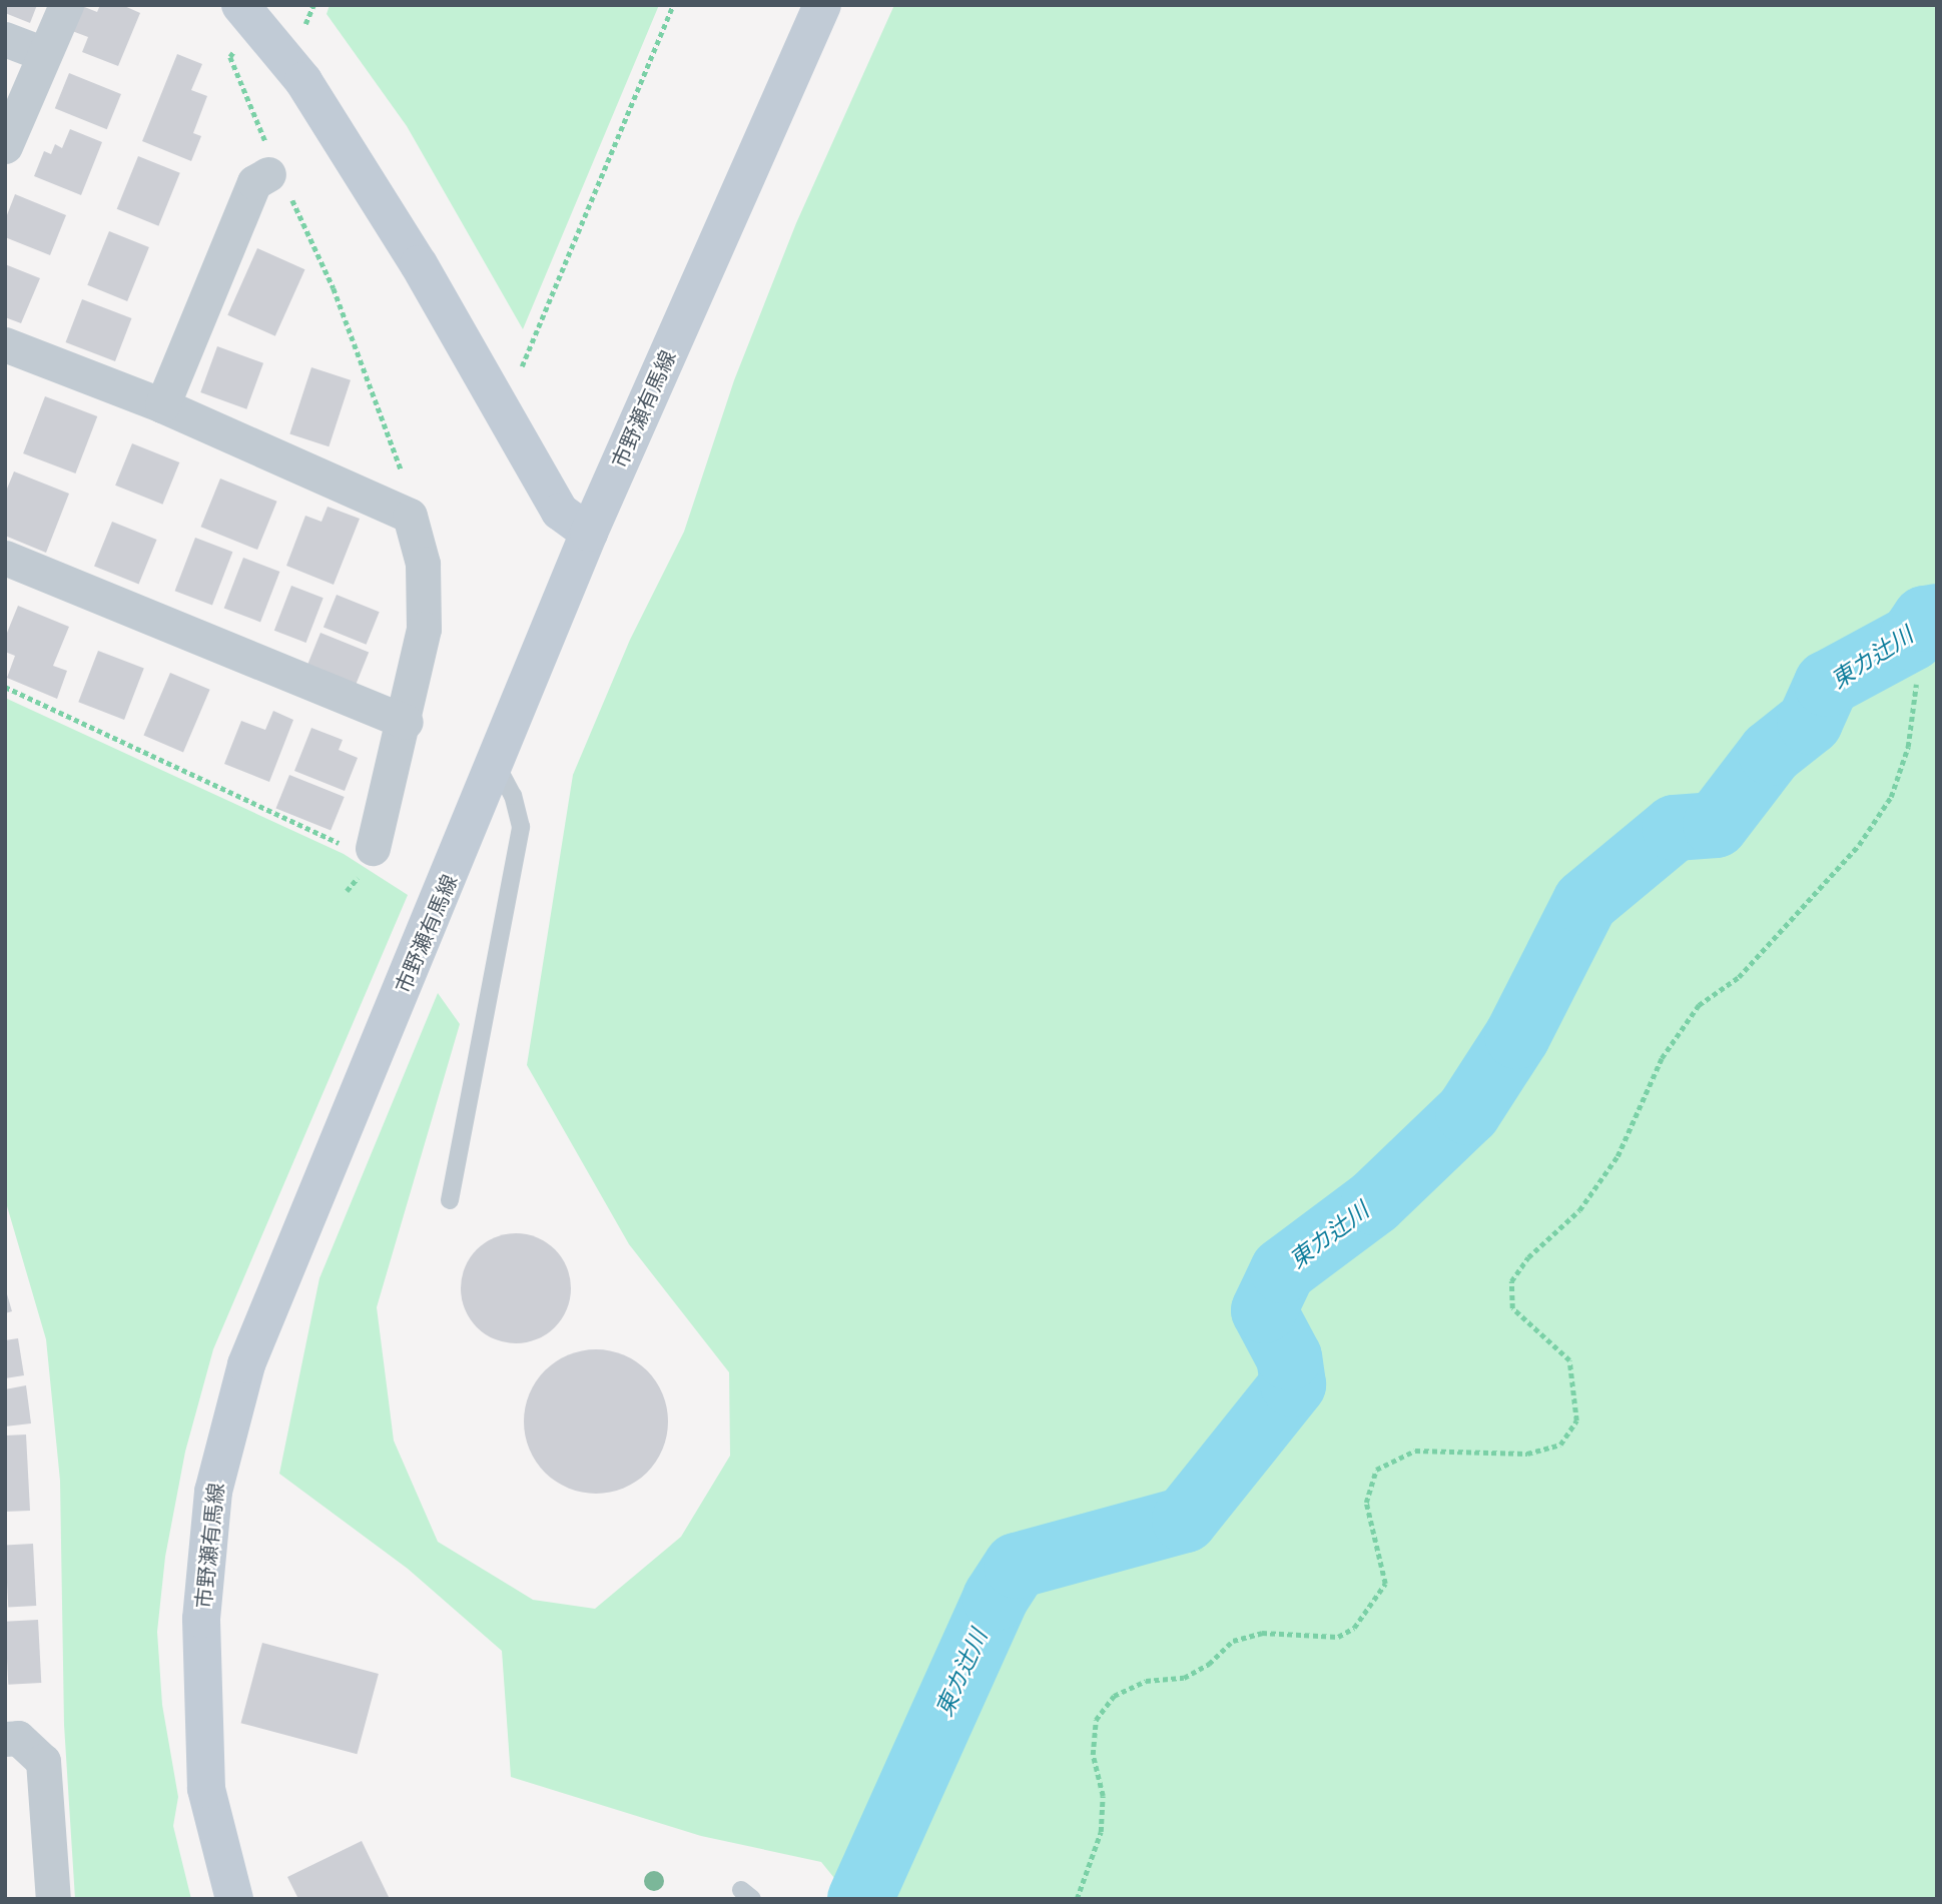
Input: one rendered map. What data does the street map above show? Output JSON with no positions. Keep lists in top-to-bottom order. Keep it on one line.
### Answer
{"streets":{"main road":["市野瀬有馬線"]},"water":["東カ辻川"]}
